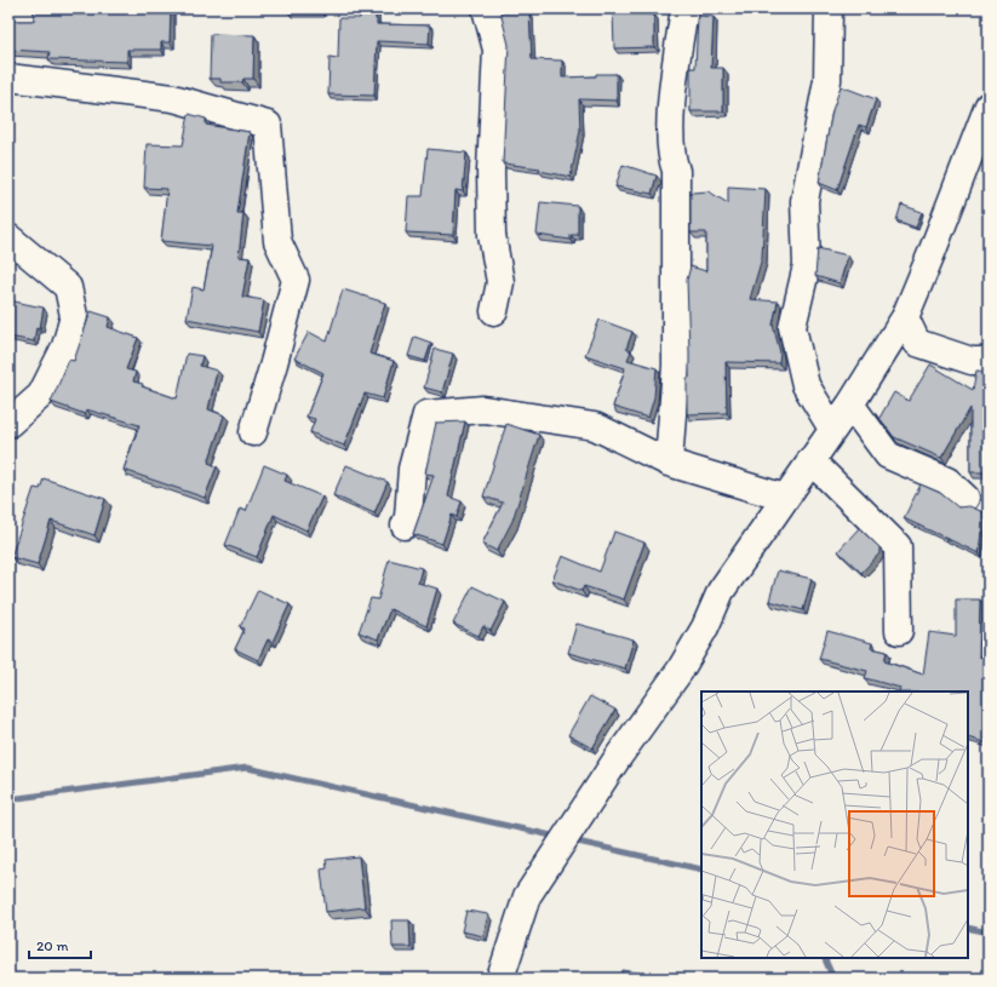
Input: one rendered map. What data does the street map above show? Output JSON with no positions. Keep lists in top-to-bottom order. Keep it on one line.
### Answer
{"scale_bar":"20 m"}
